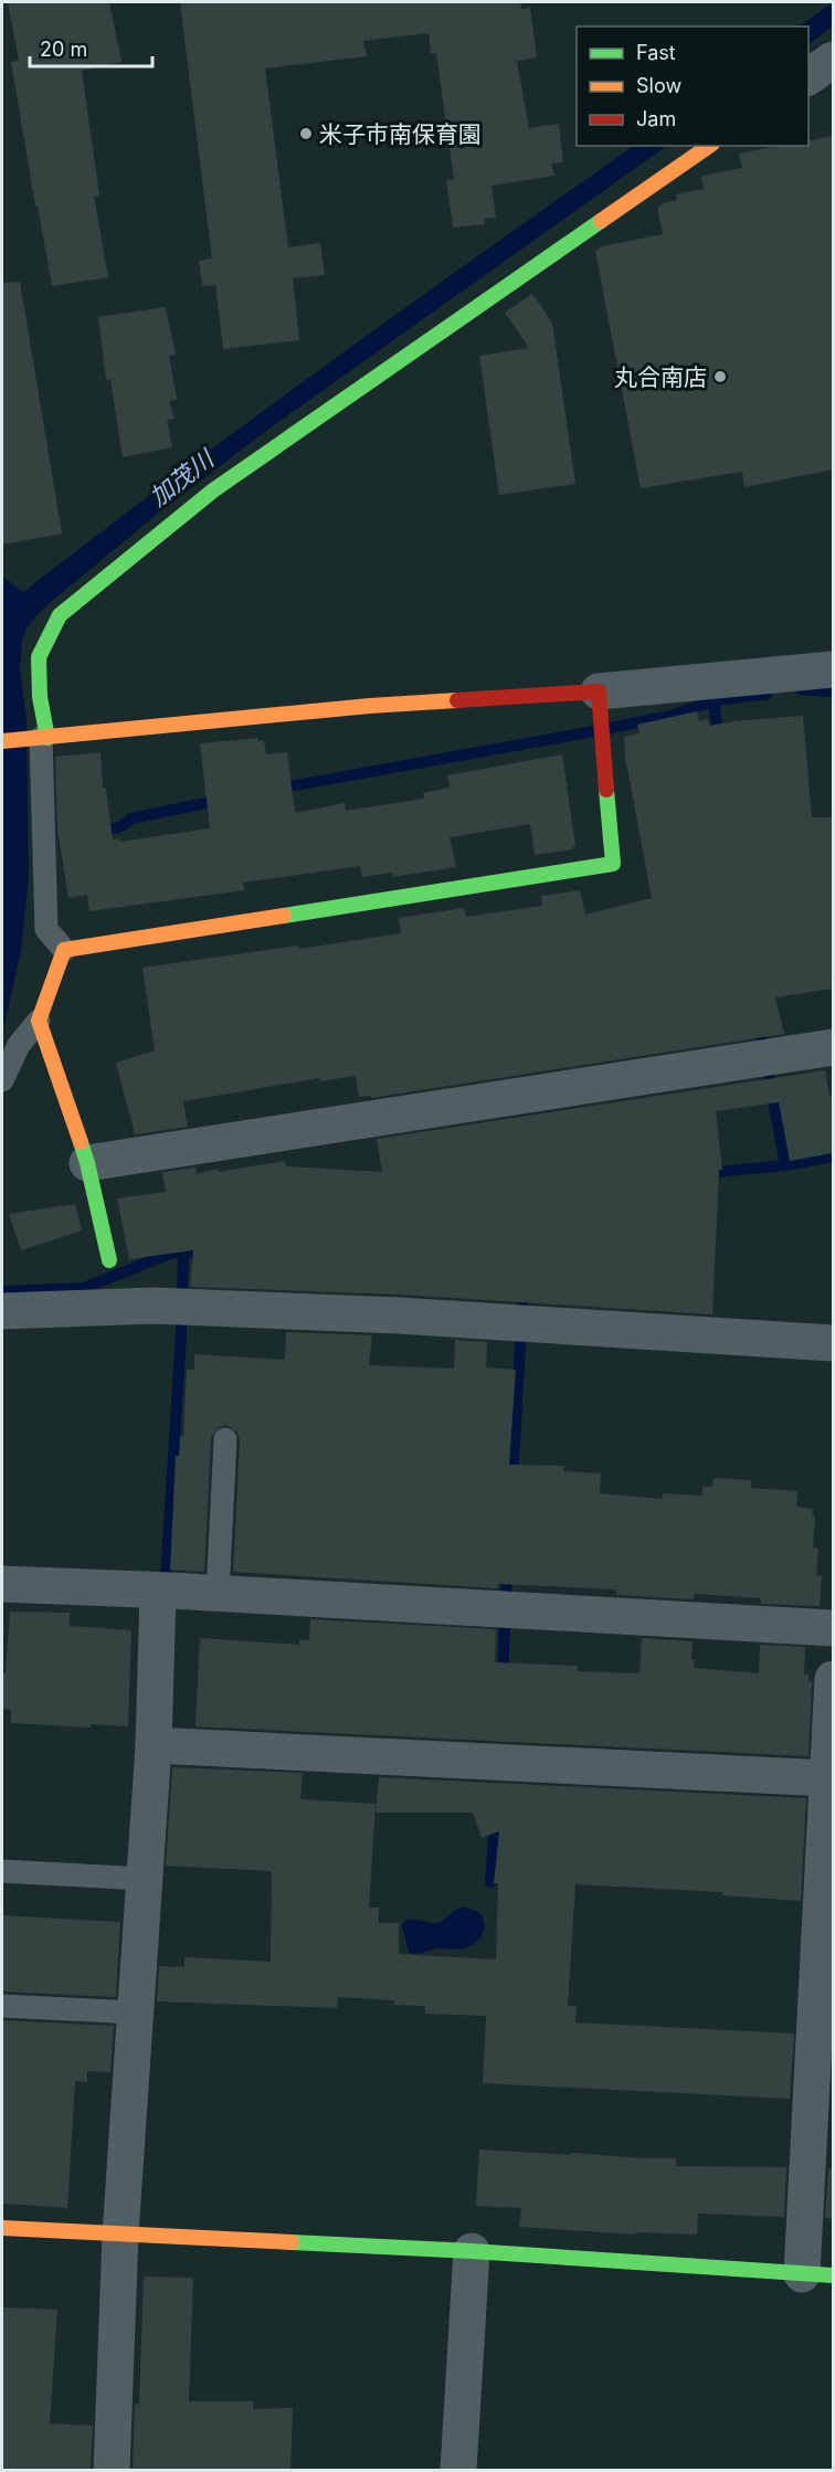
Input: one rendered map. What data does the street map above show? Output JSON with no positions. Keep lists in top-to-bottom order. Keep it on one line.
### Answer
{"water":["加茂川"],"places":["米子市南保育園","丸合南店"],"legend":["Fast","Slow","Jam"],"scale_bar":"20 m"}
